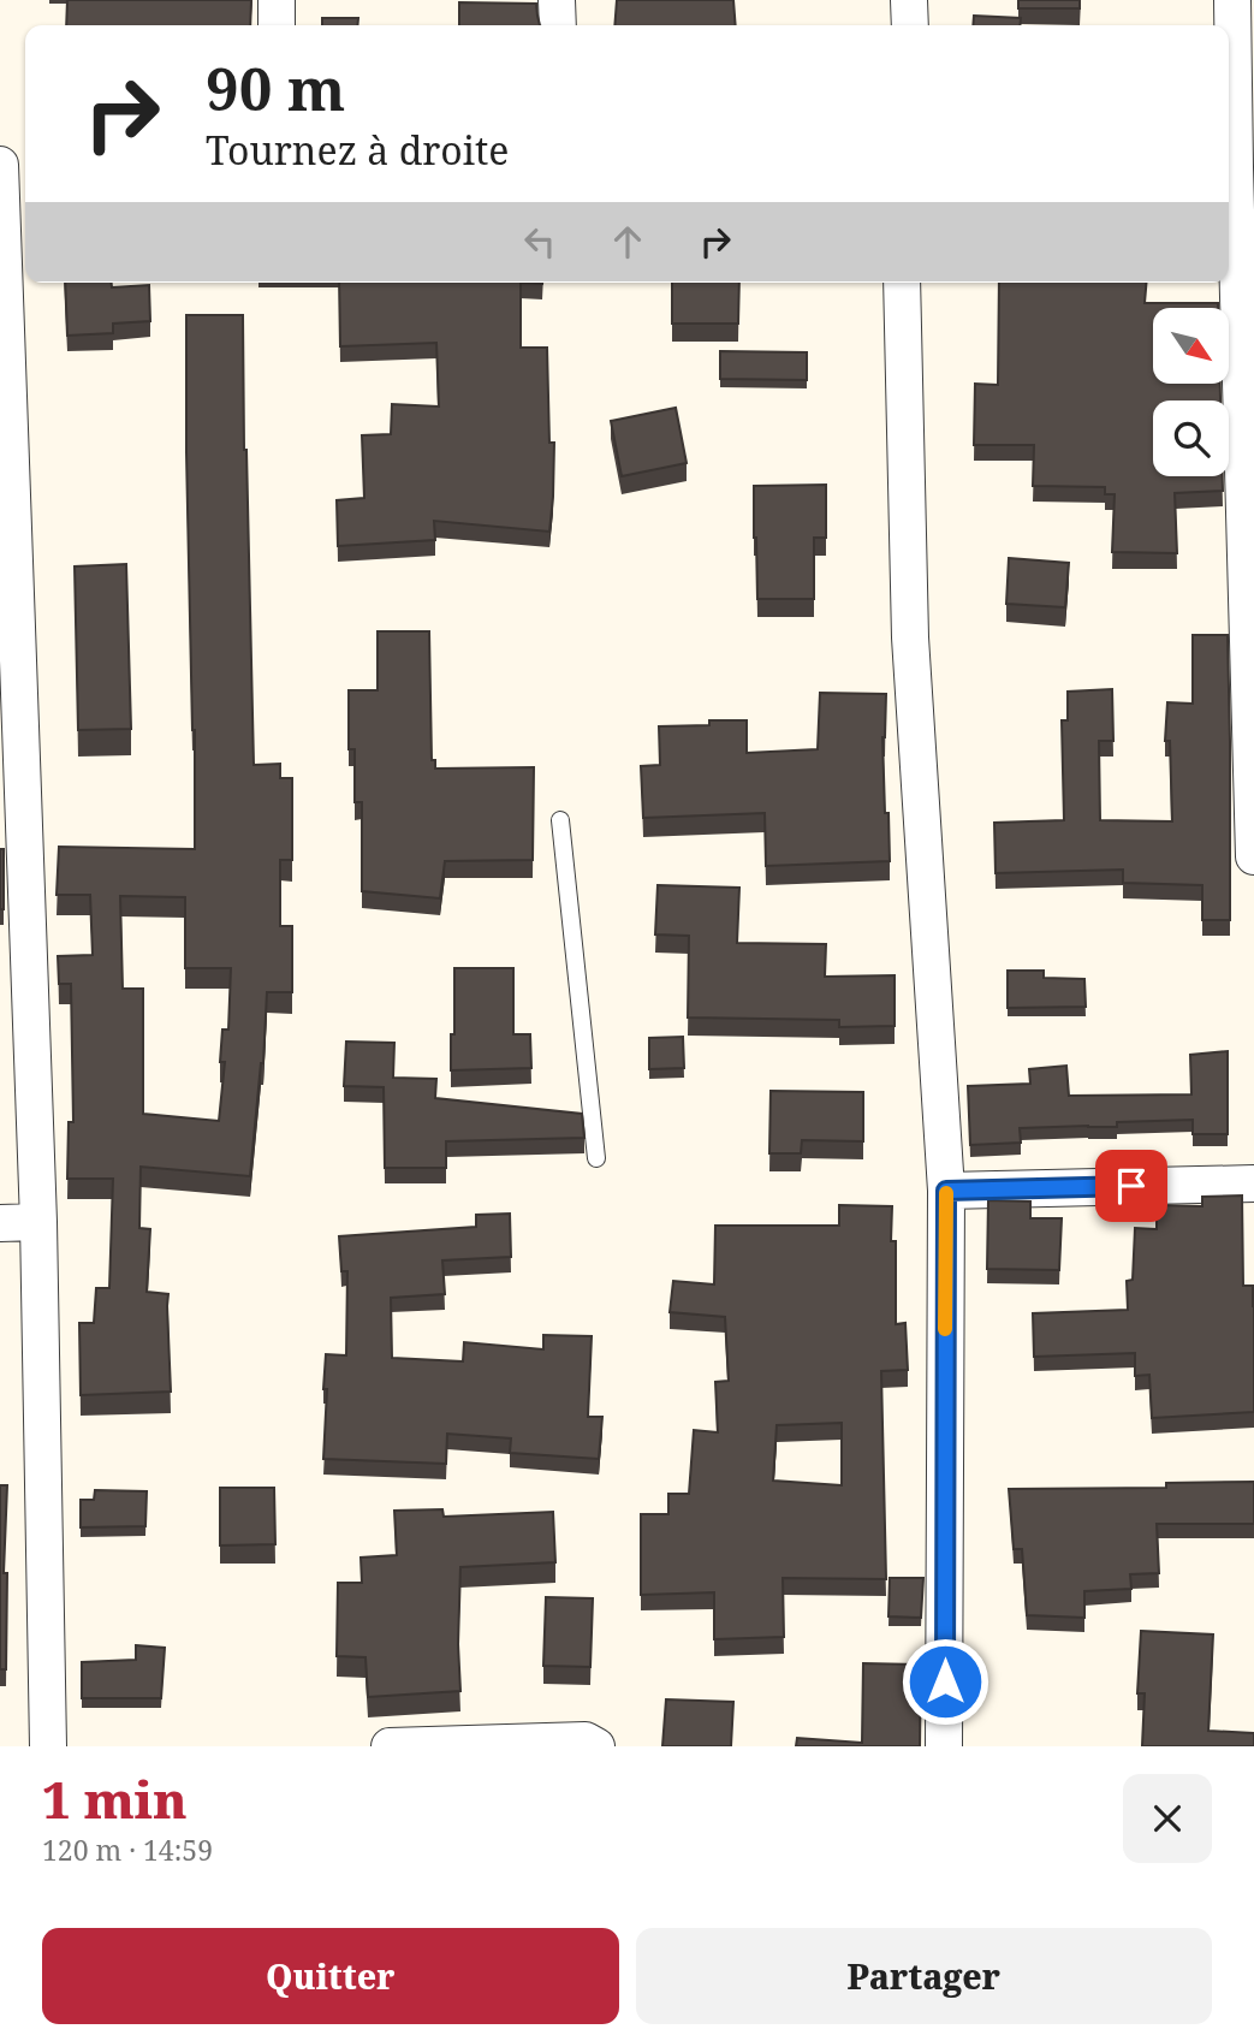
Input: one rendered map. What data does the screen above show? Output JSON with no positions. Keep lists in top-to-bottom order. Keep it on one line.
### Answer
{"north":"bottom right","page":{"turn":["90 m","Tournez à droite"],"heading":["1 min","120 m · 14:59"],"buttons":["Quitter","Partager"]}}
